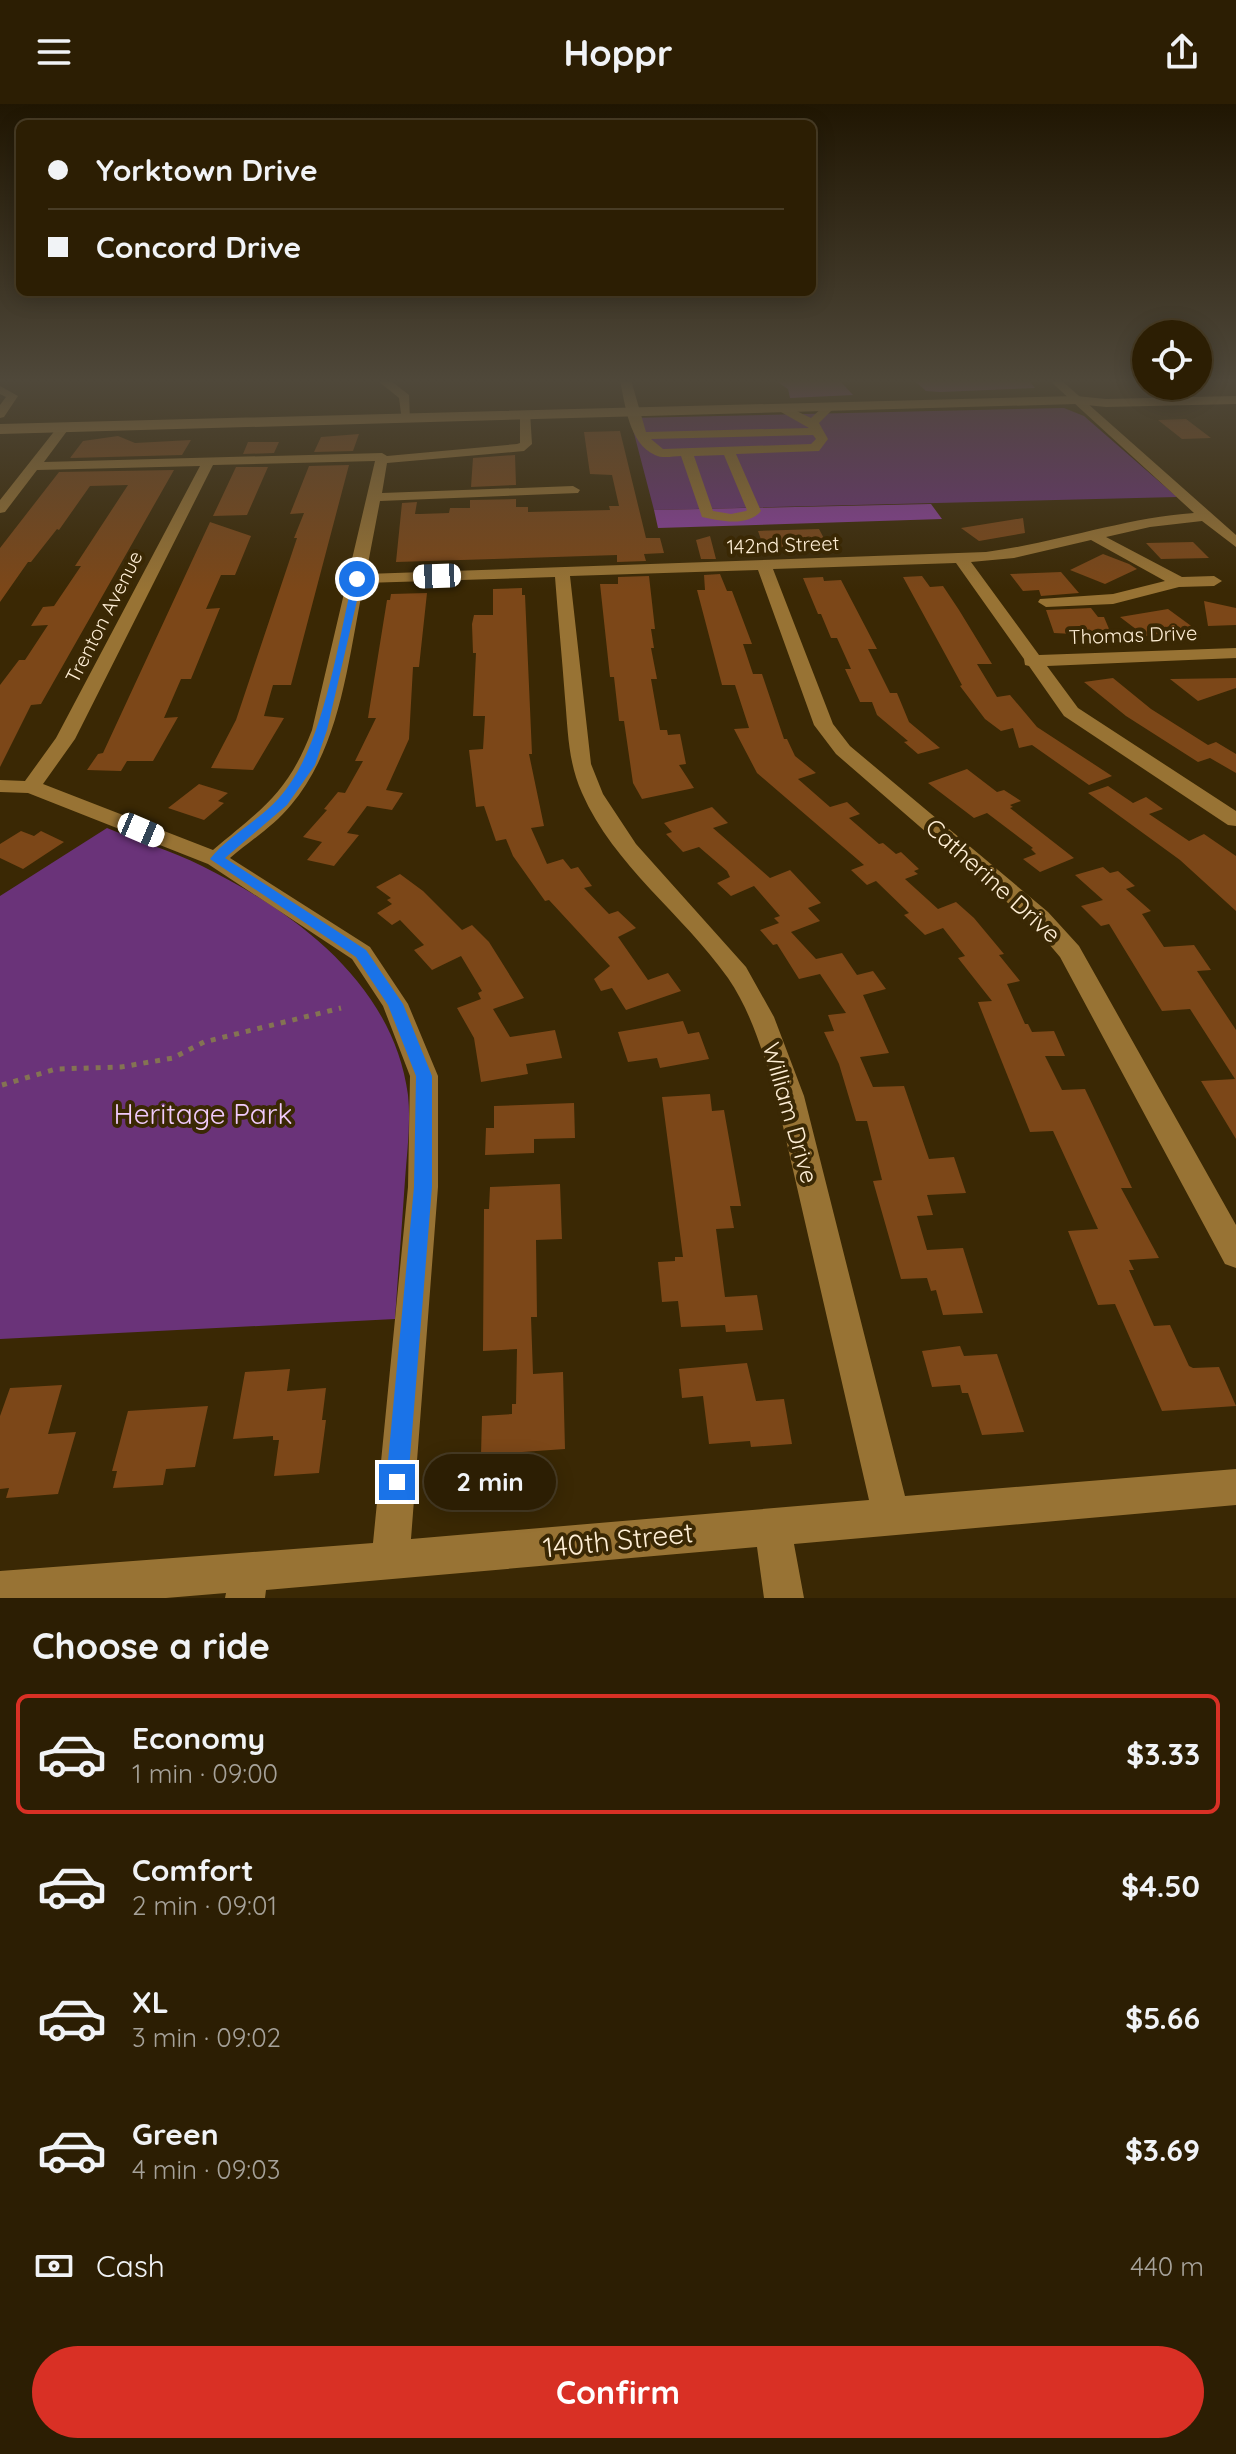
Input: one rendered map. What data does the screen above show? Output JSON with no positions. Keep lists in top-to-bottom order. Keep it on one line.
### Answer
{"streets":{"street":["142nd Street","Trenton Avenue","Thomas Drive","Catherine Drive","William Drive","140th Street"]},"crossings":[["142nd Street","Catherine Drive"],["142nd Street","William Drive"],["William Drive","140th Street"]],"parks":["Heritage Park"],"page":{"header":"Hoppr","banner":["Yorktown Drive","Concord Drive"],"bubble":"2 min","heading":"Choose a ride","list":[{"name":"Economy","note":"1 min · 09:00","value":"$3.33"},{"name":"Comfort","note":"2 min · 09:01","value":"$4.50"},{"name":"XL","note":"3 min · 09:02","value":"$5.66"},{"name":"Green","note":"4 min · 09:03","value":"$3.69"}],"pay":["Cash","440 m"],"buttons":"Confirm"}}
